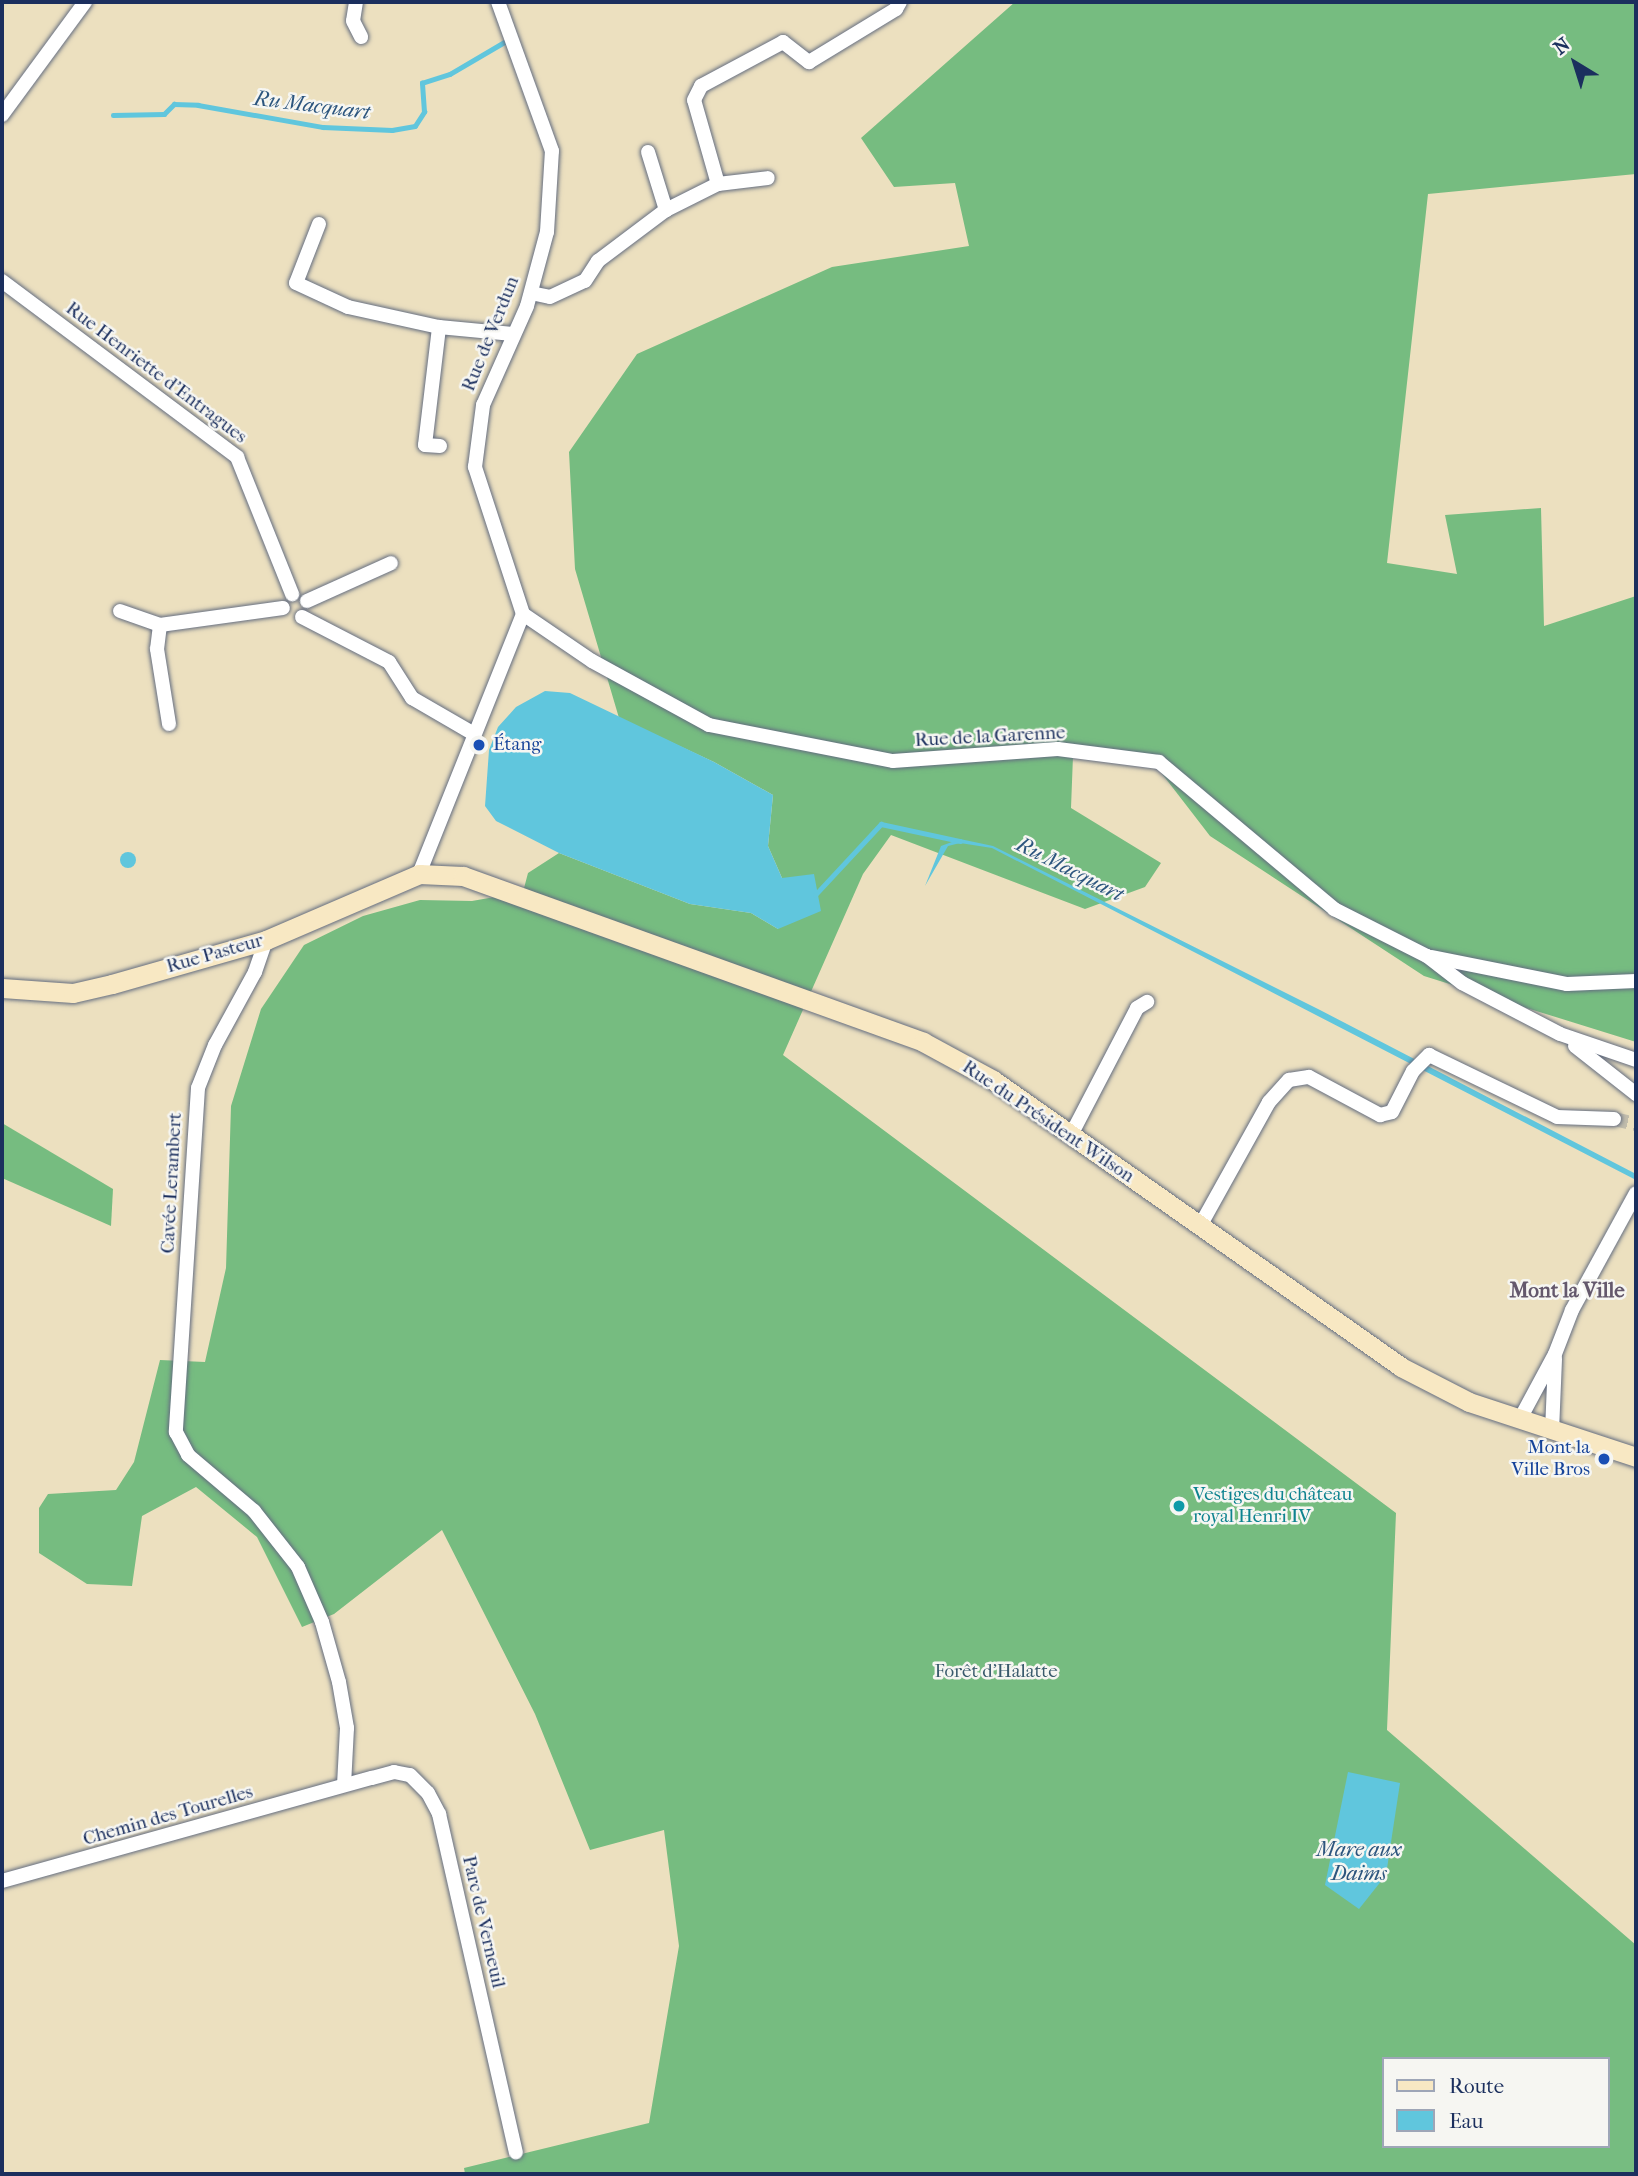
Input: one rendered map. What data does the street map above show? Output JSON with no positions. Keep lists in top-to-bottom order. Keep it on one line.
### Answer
{"streets":{"street":["Rue de Verdun","Rue Henriette d'Entragues","Rue de la Garenne","Rue Pasteur","Rue du Président Wilson","Cavée Lerambert","Chemin des Tourelles","Parc de Verneuil"]},"crossings":[["Rue de Verdun","Rue de la Garenne"],["Rue Pasteur","Rue du Président Wilson"],["Rue Pasteur","Cavée Lerambert"],["Cavée Lerambert","Chemin des Tourelles"],["Cavée Lerambert","Parc de Verneuil"],["Chemin des Tourelles","Parc de Verneuil"]],"districts":["Mont la Ville"],"water":["Ru Macquart","Mare aux Daims"],"parks":["Forêt d'Halatte"],"places":["Étang","Mont la Ville Bros","Vestiges du château royal Henri IV"],"legend":["Route","Eau"],"north":"top left"}
